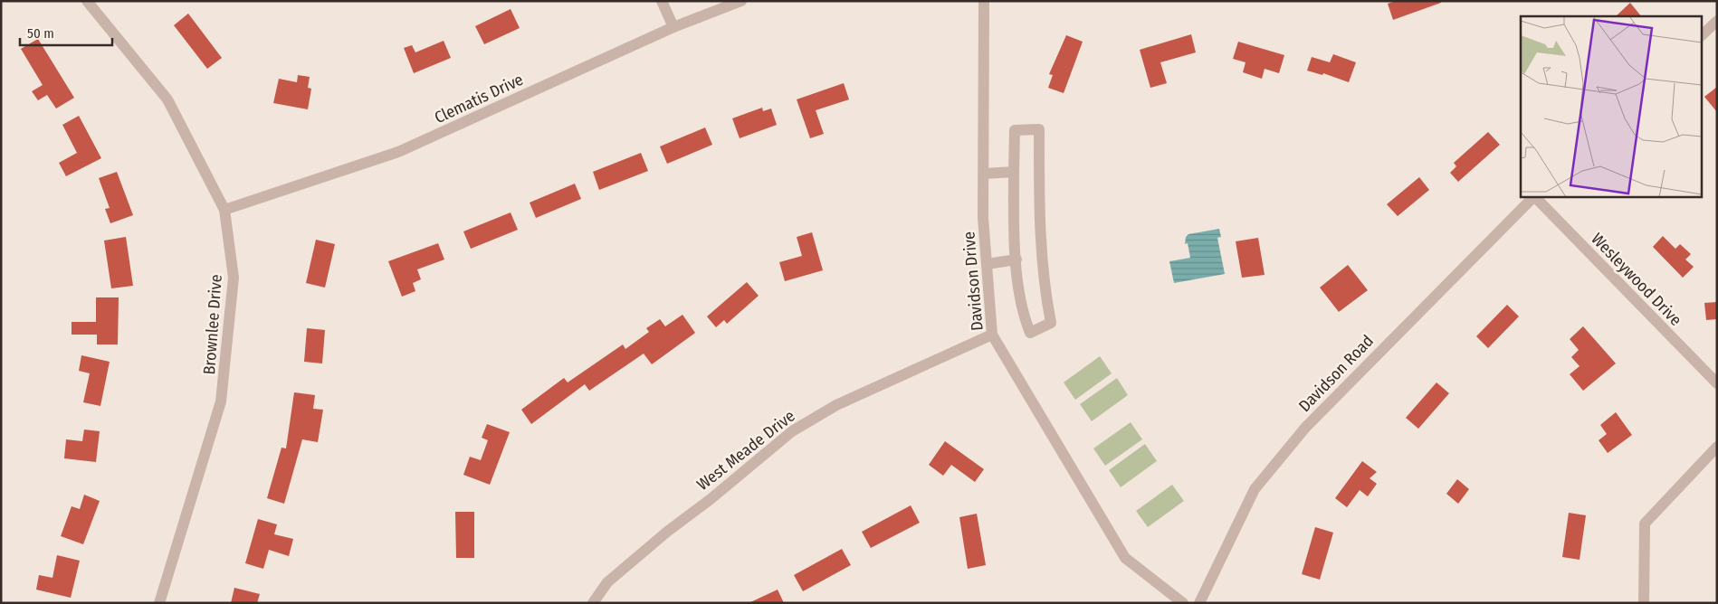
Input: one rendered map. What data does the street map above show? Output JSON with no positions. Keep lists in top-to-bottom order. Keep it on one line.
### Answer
{"streets":{"street":["Clematis Drive","Wesleywood Drive","Davidson Drive","Brownlee Drive","Davidson Road","West Meade Drive"]},"crossings":[["Clematis Drive","Brownlee Drive"],["Davidson Drive","West Meade Drive"]],"scale_bar":"50 m"}
